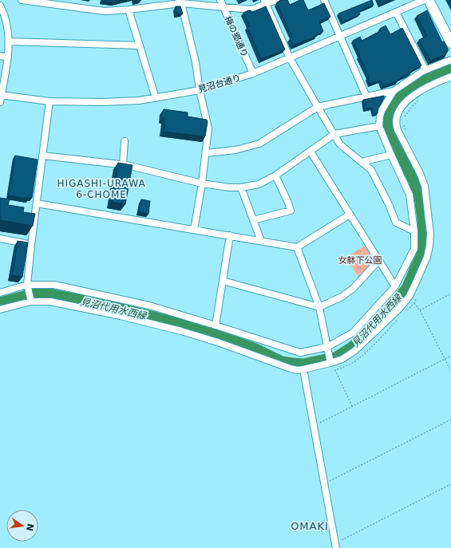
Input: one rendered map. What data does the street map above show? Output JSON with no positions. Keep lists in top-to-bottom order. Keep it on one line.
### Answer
{"streets":{"street":["梅の郷通り","見沼台通り"]},"crossings":[["梅の郷通り","見沼台通り"]],"districts":["HIGASHI-URAWA 6-CHOME","OMAKI"],"water":["見沼代用水西縁"],"parks":["女躰下公園"],"north":"right"}
